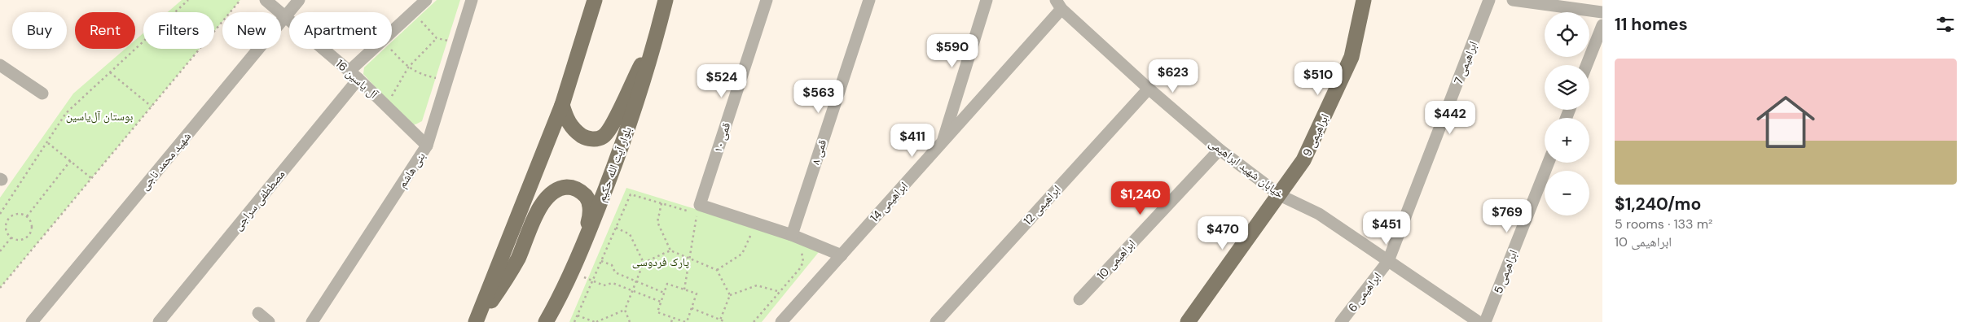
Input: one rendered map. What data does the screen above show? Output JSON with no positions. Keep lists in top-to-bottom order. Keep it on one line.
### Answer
{"streets":{"main road":["ابراهیمی 9","بلوار آیت الله حکیم"],"street":["ابراهیمی 7","آل یاسین 16","قمی ۱۰","قمی ۸","شهید محمد ناجی","خیابان شهید ابراهیمی","بنی هاشم","مصططفی سراجی","ابراهیمی 14","ابراهیمی 12","ابراهیمی 10","ابراهیمی 5","ابراهیمی 6"]},"crossings":[["ابراهیمی 7","خیابان شهید ابراهیمی"],["ابراهیمی 7","ابراهیمی 6"],["آل یاسین 16","شهید محمد ناجی"],["آل یاسین 16","بنی هاشم"],["آل یاسین 16","مصططفی سراجی"],["ابراهیمی 9","خیابان شهید ابراهیمی"],["خیابان شهید ابراهیمی","ابراهیمی 14"],["خیابان شهید ابراهیمی","ابراهیمی 12"],["خیابان شهید ابراهیمی","ابراهیمی 10"],["خیابان شهید ابراهیمی","ابراهیمی 6"]],"parks":["بوستان آل‌یاسین","پارک فردوسی"],"page":{"heading":"11 homes","map_buttons":["+","−"],"chip":["Buy","Rent","Filters","New","Apartment"],"price":["$590","$623","$510","$524","$563","$442","$411","$1,240","$769","$451","$470"],"list":[{"name":"$1,240/mo","note":"5 rooms · 133 m² · ابراهیمی 10"}]}}
